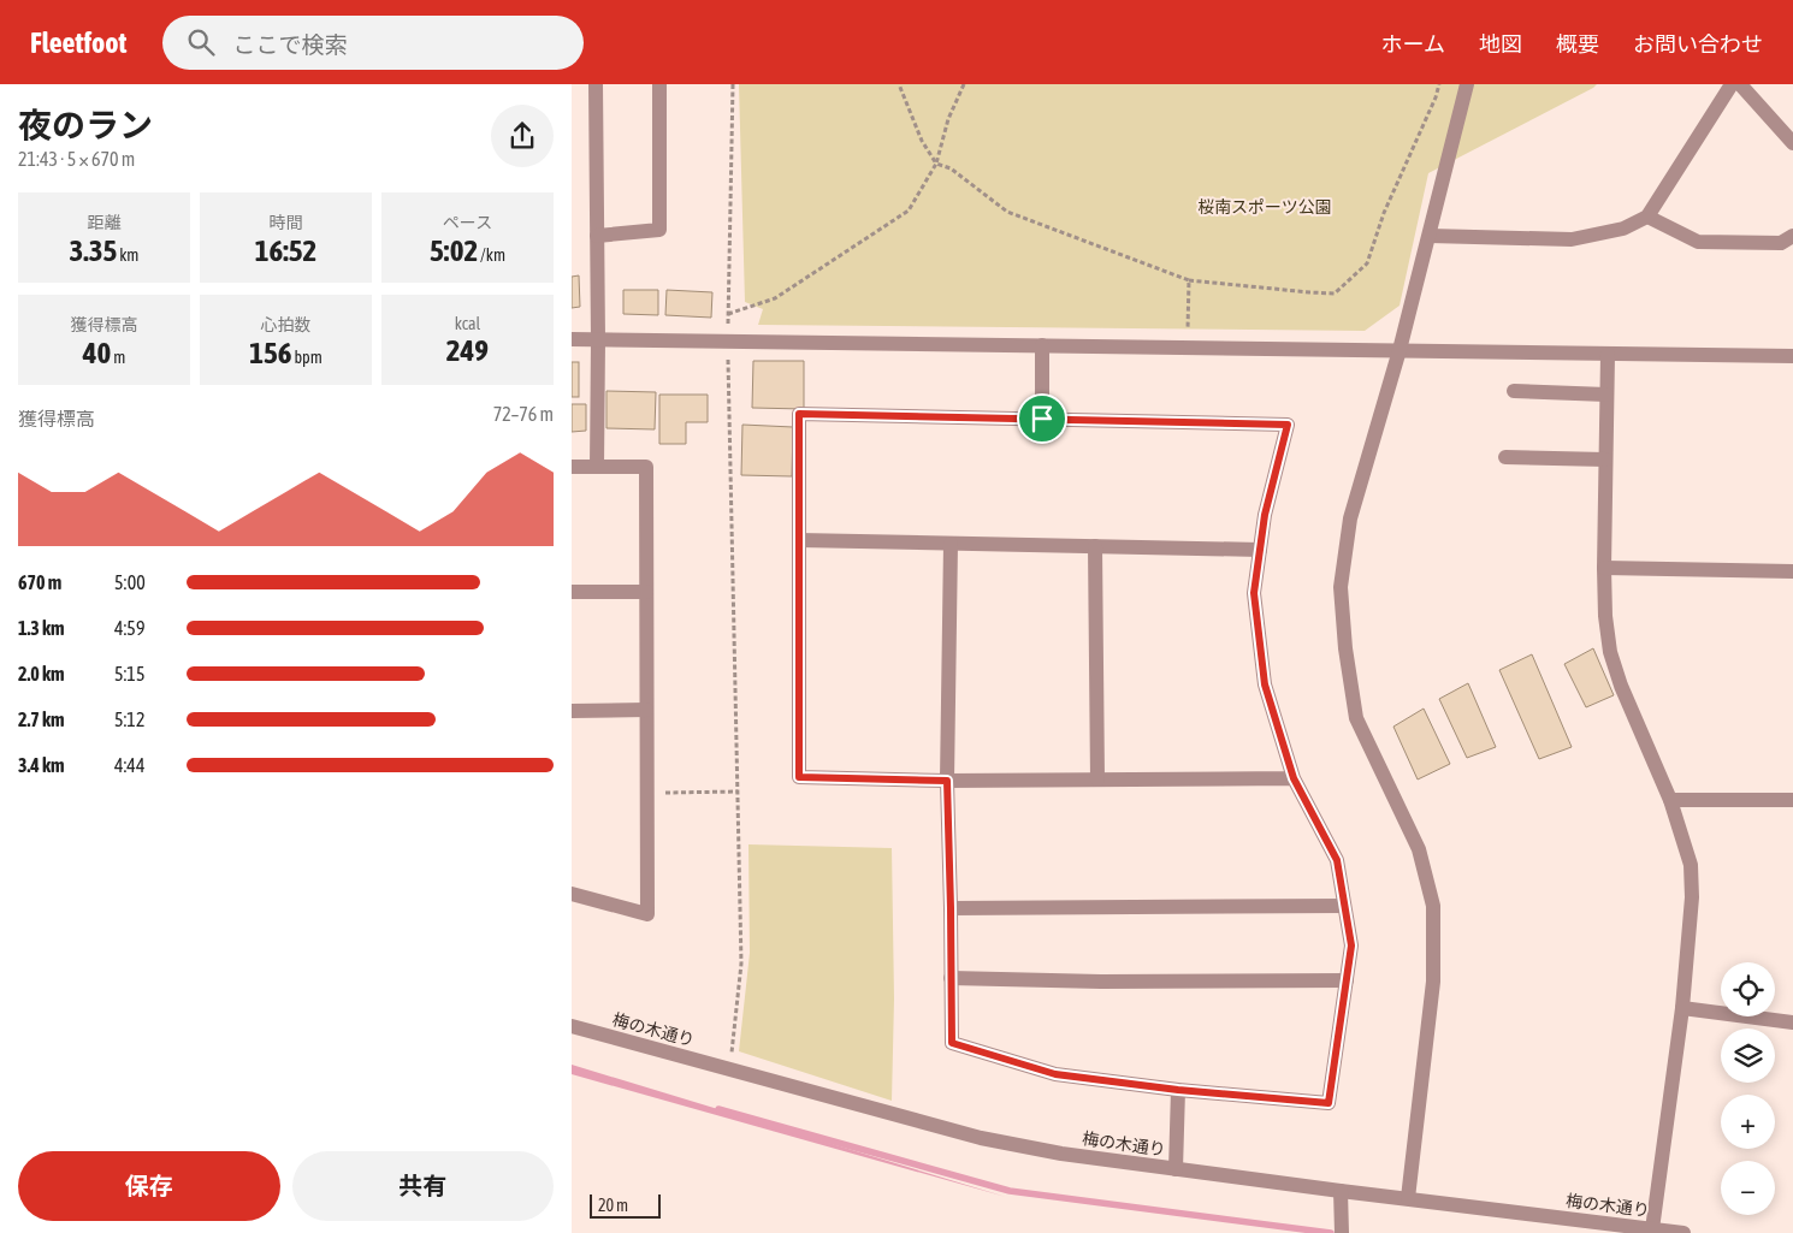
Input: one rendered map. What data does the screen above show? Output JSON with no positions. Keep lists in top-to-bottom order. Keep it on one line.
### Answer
{"streets":{"street":["梅の木通り"]},"parks":["桜南スポーツ公園"],"scale_bar":"20 m","page":{"header":"Fleetfoot","search":"ここで検索","nav":["ホーム","地図","概要","お問い合わせ"],"heading":["夜のラン","21:43 · 5 × 670 m"],"stats":[["距離","3.35 km"],["時間","16:52"],["ペース","5:02 /km"],["獲得標高","40 m"],["心拍数","156 bpm"],["kcal","249"]],"chart":["獲得標高","72–76 m"],"list":[{"name":"670 m","note":"5:00"},{"name":"1.3 km","note":"4:59"},{"name":"2.0 km","note":"5:15"},{"name":"2.7 km","note":"5:12"},{"name":"3.4 km","note":"4:44"}],"map_buttons":["+","−"],"buttons":["保存","共有"],"scale":"20 m"}}
